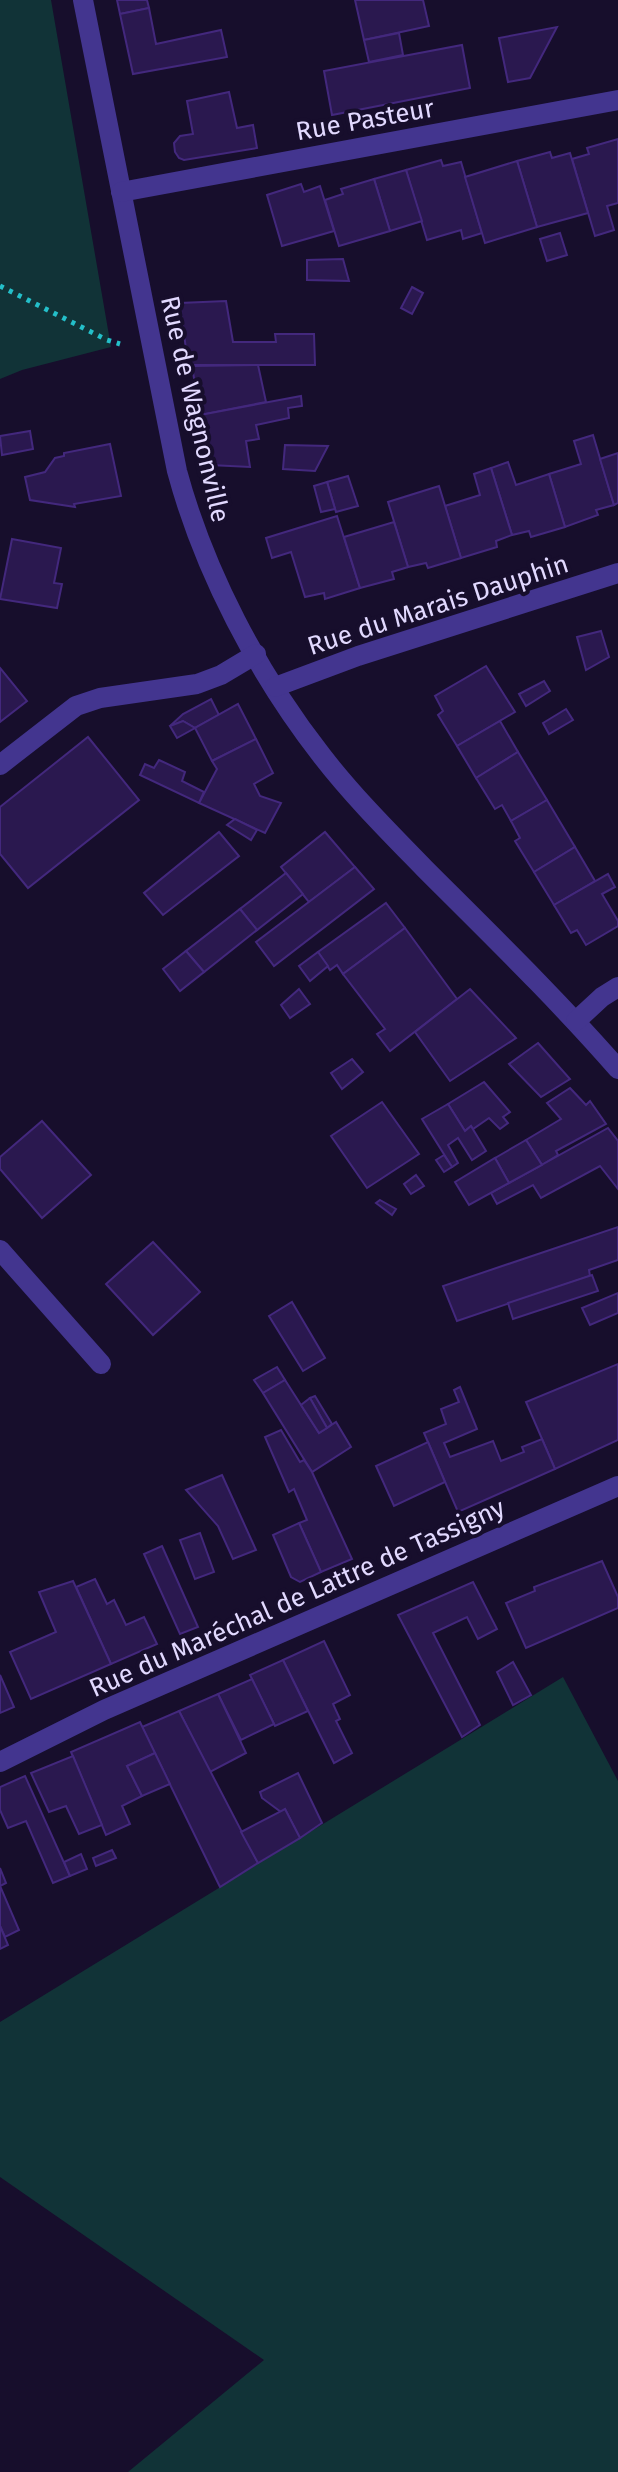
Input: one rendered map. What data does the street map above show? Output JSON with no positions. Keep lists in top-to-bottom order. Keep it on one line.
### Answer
{"streets":{"street":["Rue Pasteur","Rue de Wagnonville","Rue du Marais Dauphin","Rue du Maréchal de Lattre de Tassigny"]},"crossings":[["Rue Pasteur","Rue de Wagnonville"],["Rue de Wagnonville","Rue du Marais Dauphin"]]}
